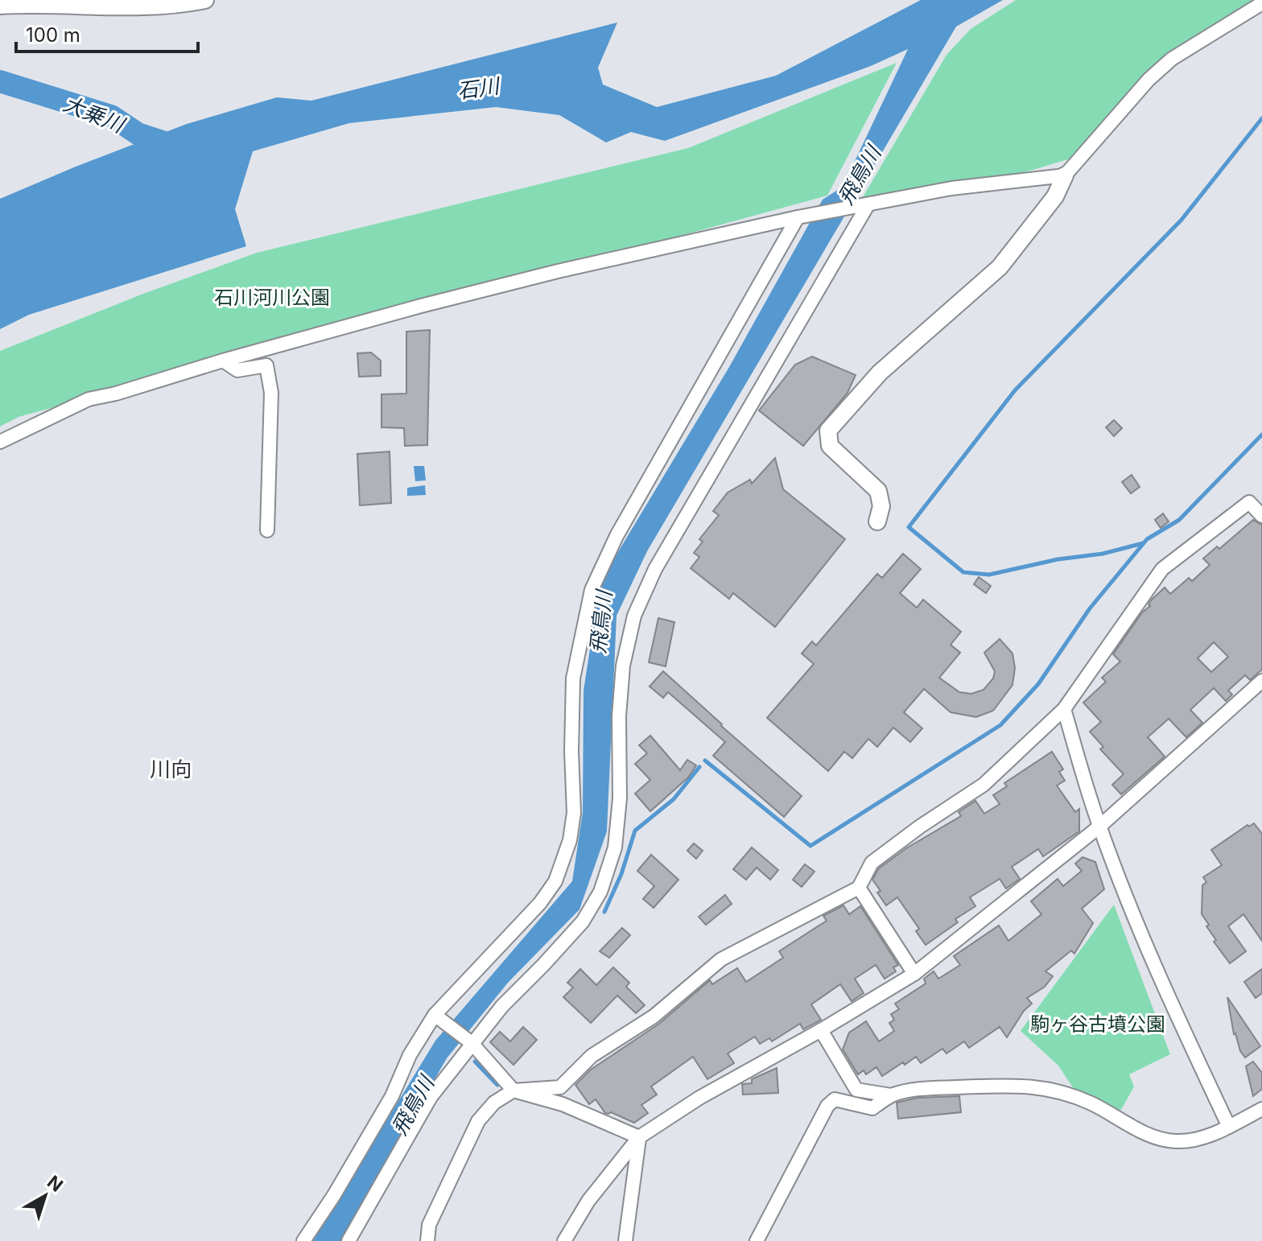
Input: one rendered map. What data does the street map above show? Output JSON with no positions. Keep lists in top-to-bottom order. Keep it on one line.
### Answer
{"districts":["川向"],"water":["石川","大乗川","飛鳥川"],"parks":["石川河川公園","駒ヶ谷古墳公園"],"scale_bar":"100 m","north":"top right"}
